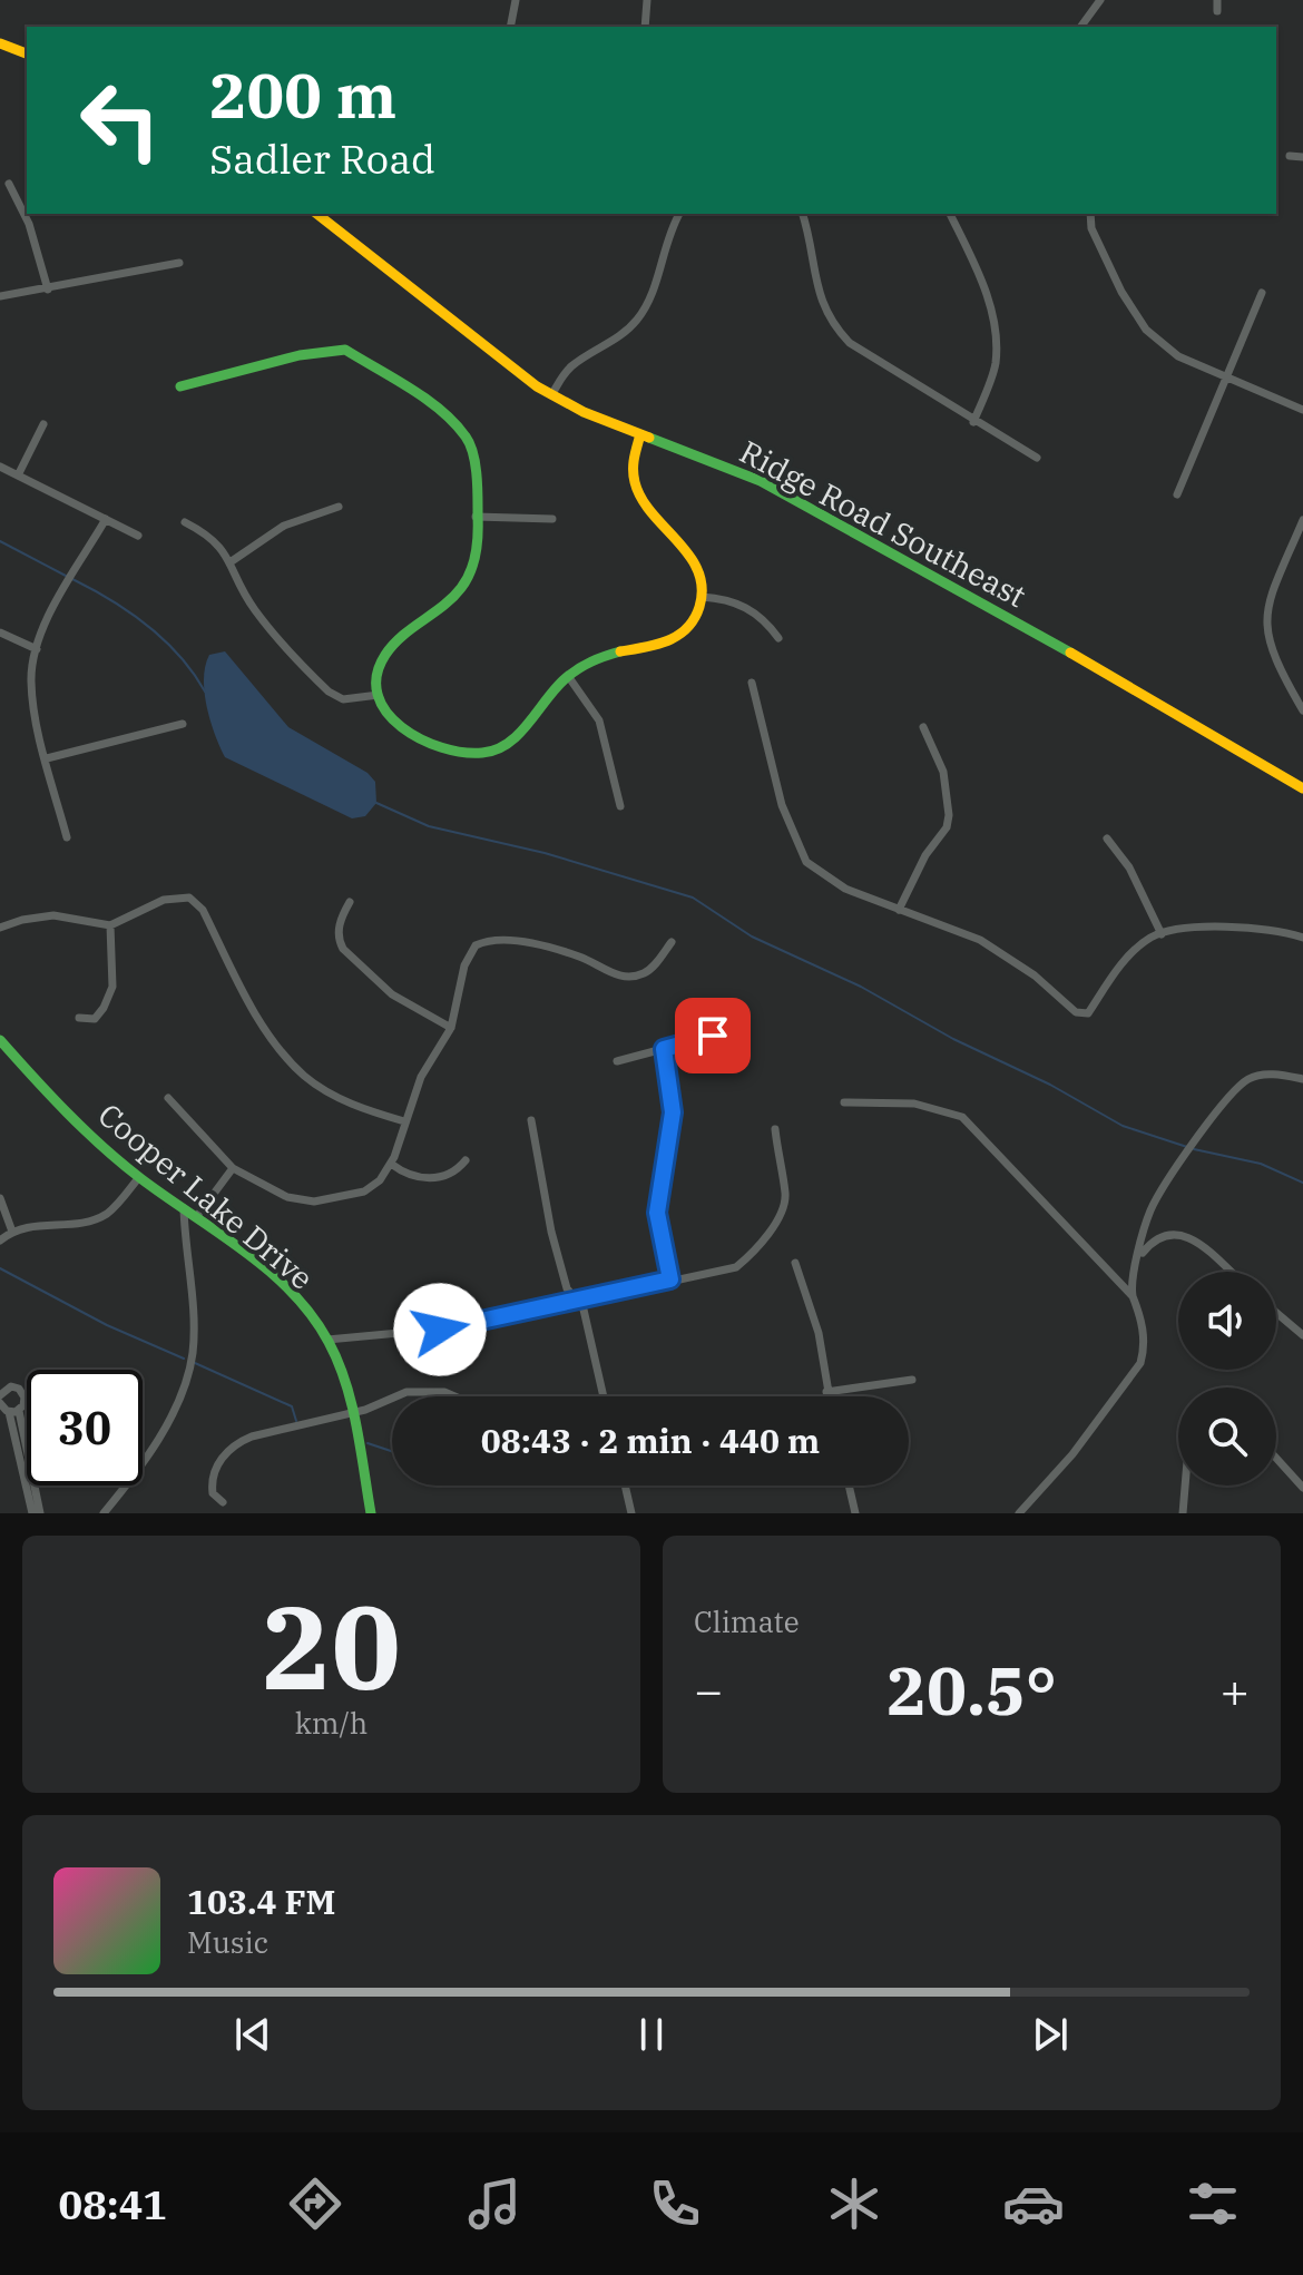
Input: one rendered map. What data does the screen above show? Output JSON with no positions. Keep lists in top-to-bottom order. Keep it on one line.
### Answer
{"streets":{"street":["Ridge Road Southeast","Cooper Lake Drive"]},"page":{"turn":["200 m","Sadler Road"],"limit":"30","trip":"08:43 · 2 min · 440 m","tile":[["20","km/h"],"Climate"],"heat":["−","20.5°","+"],"song":["103.4 FM","Music"],"tabs":"08:41"}}
